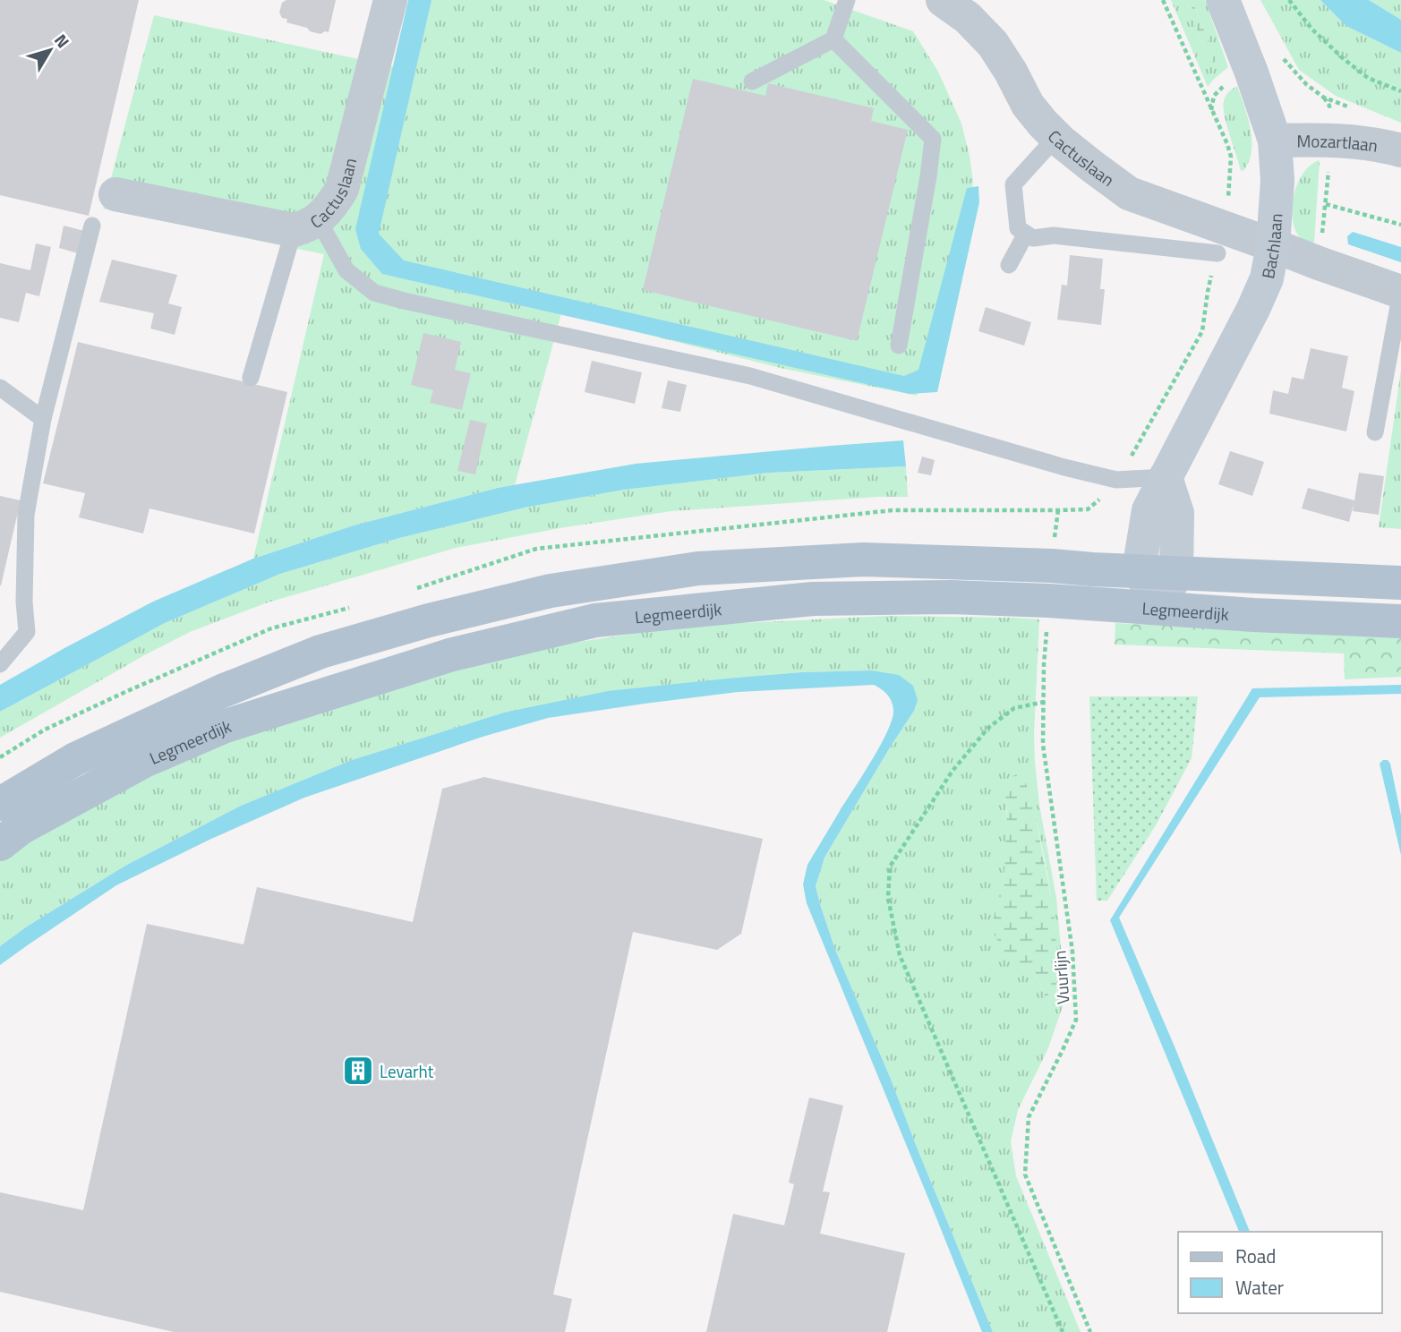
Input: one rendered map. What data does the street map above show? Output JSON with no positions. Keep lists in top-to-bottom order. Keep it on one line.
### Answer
{"streets":{"main road":["Bachlaan","Legmeerdijk"],"street":["Mozartlaan","Cactuslaan"],"path":["Vuurlijn"]},"crossings":[["Mozartlaan","Bachlaan"],["Cactuslaan","Bachlaan"],["Bachlaan","Legmeerdijk"],["Legmeerdijk","Vuurlijn"]],"places":{"building":["Levarht"]},"legend":["Road","Water"],"north":"top right"}
